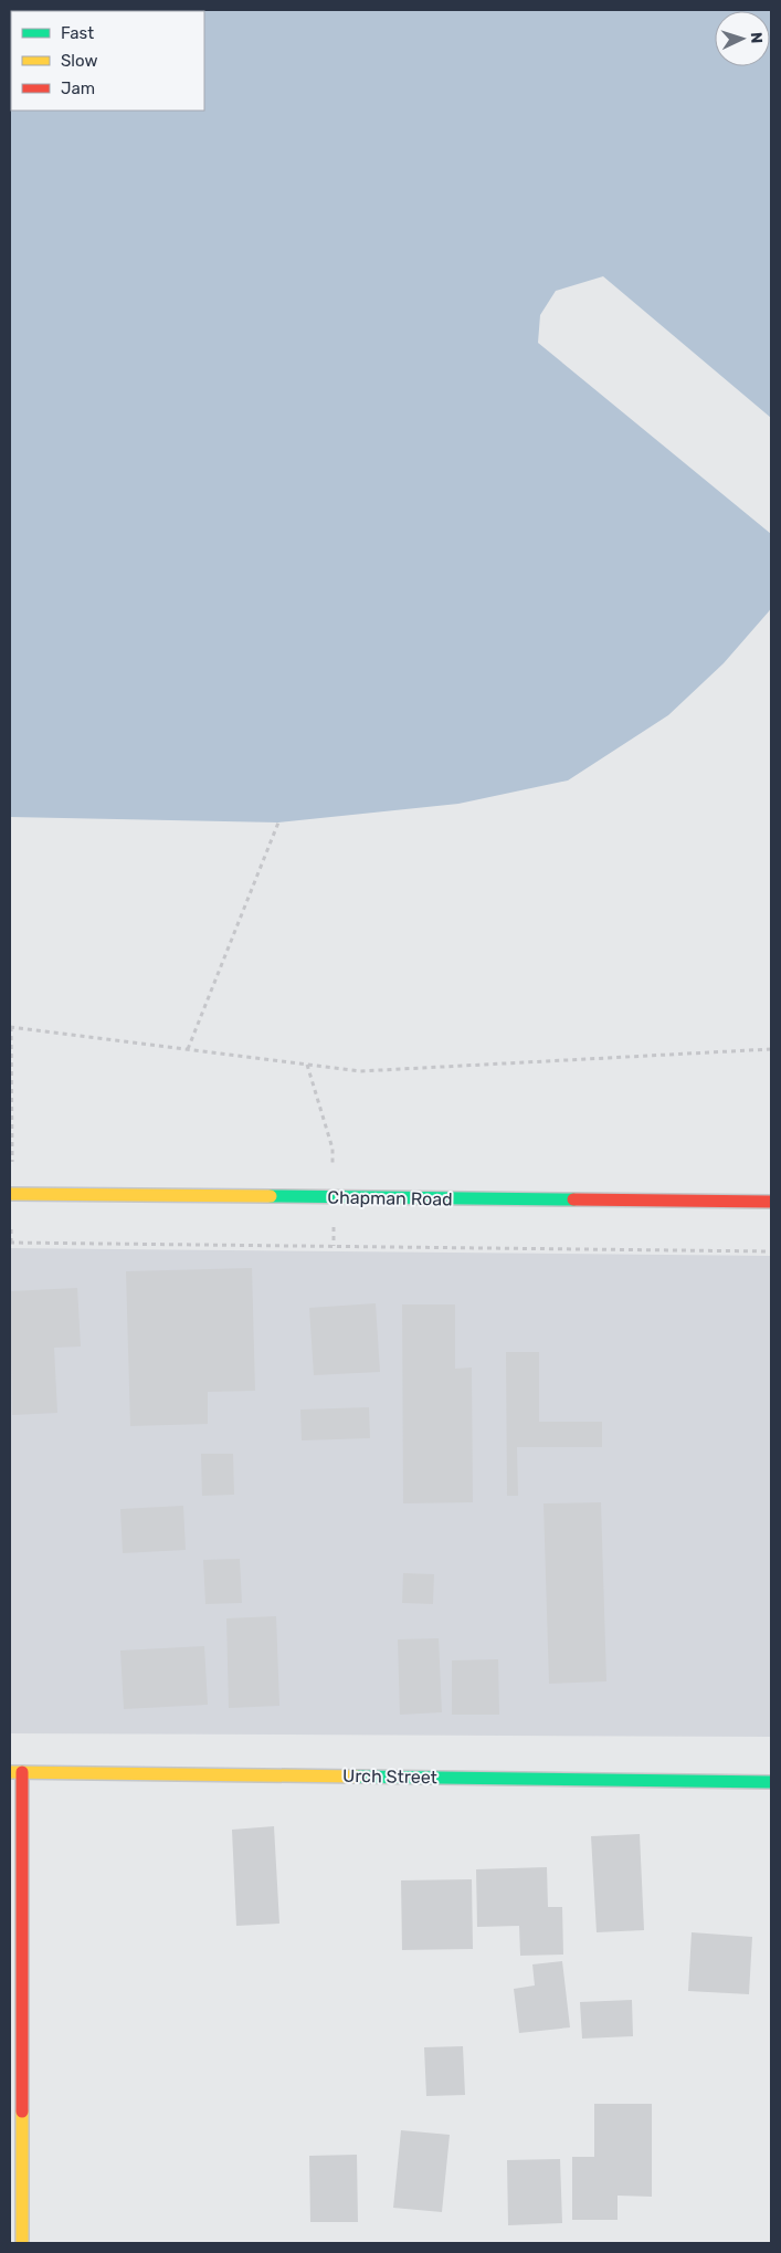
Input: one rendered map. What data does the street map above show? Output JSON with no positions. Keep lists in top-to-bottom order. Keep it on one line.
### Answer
{"streets":{"street":["Chapman Road","Urch Street"]},"legend":["Fast","Slow","Jam"],"north":"right"}
